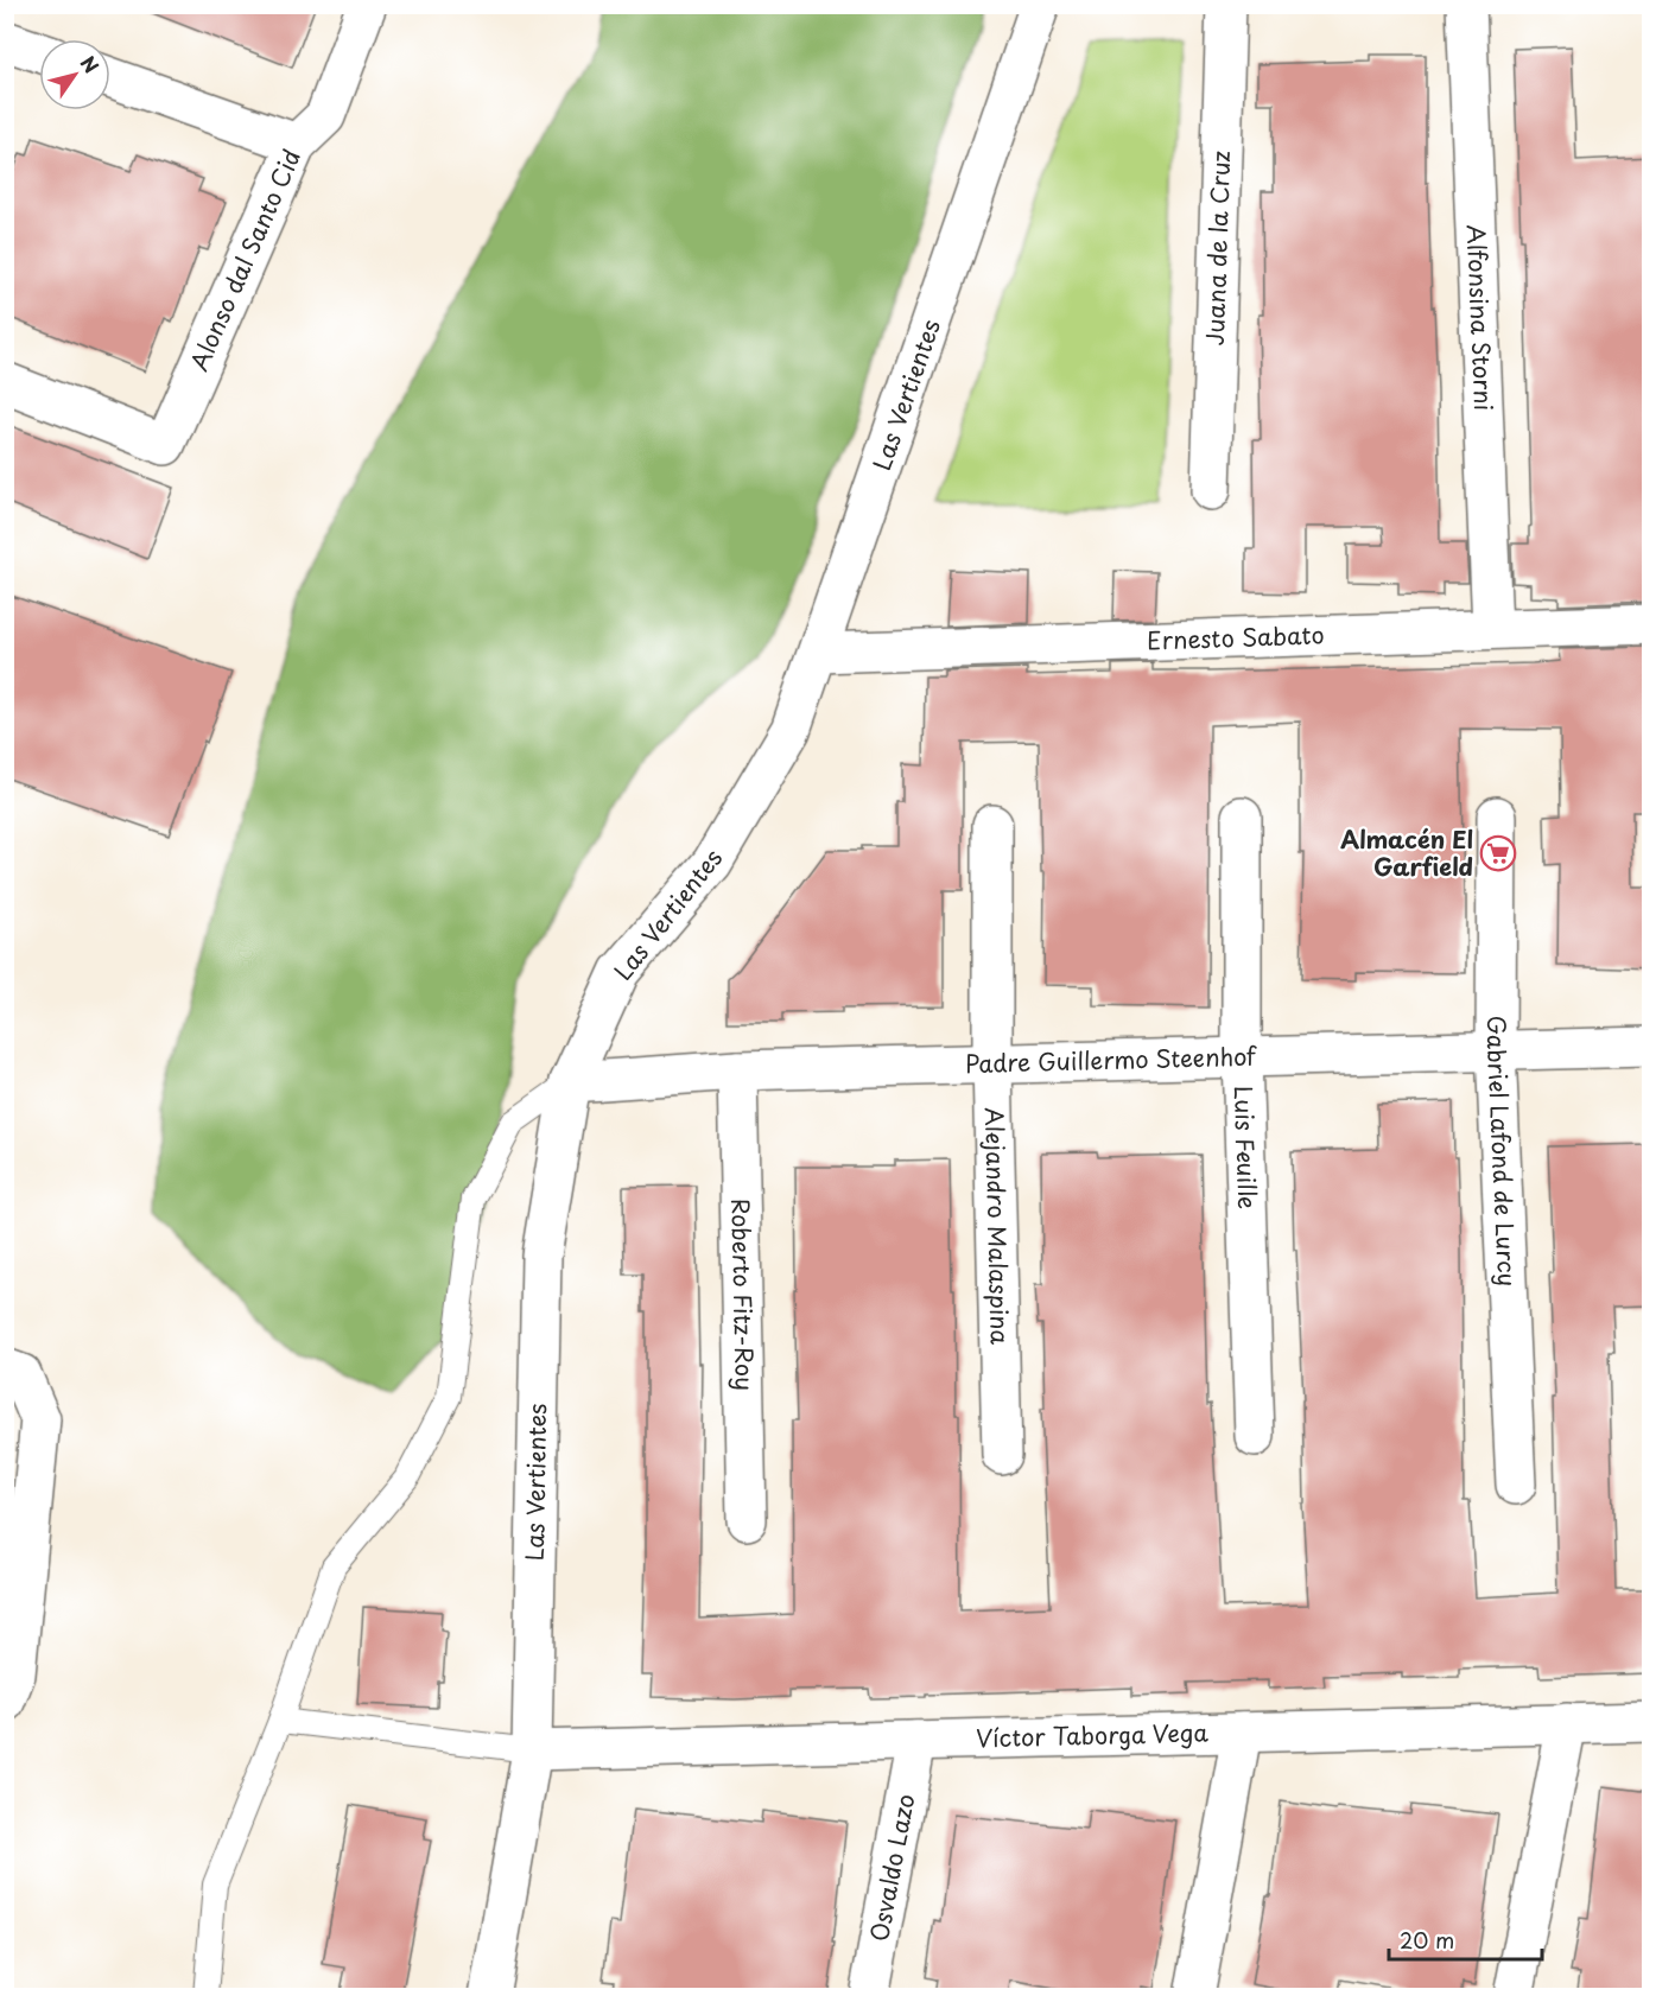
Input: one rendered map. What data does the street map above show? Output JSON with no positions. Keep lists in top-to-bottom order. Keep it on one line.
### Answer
{"streets":{"street":["Juana de la Cruz","Alonso dal Santo Cid","Alfonsina Storni","Las Vertientes","Ernesto Sabato","Padre Guillermo Steenhof","Luis Feuille","Gabriel Lafond de Lurcy","Alejandro Malaspina","Roberto Fitz-Roy","Víctor Taborga Vega","Osvaldo Lazo"]},"crossings":[["Alfonsina Storni","Ernesto Sabato"],["Las Vertientes","Ernesto Sabato"],["Las Vertientes","Padre Guillermo Steenhof"],["Las Vertientes","Víctor Taborga Vega"],["Padre Guillermo Steenhof","Luis Feuille"],["Padre Guillermo Steenhof","Gabriel Lafond de Lurcy"],["Padre Guillermo Steenhof","Alejandro Malaspina"],["Padre Guillermo Steenhof","Roberto Fitz-Roy"],["Víctor Taborga Vega","Osvaldo Lazo"]],"places":{"supermarket":["Almacén El Garfield"]},"scale_bar":"20 m","north":"top right"}
